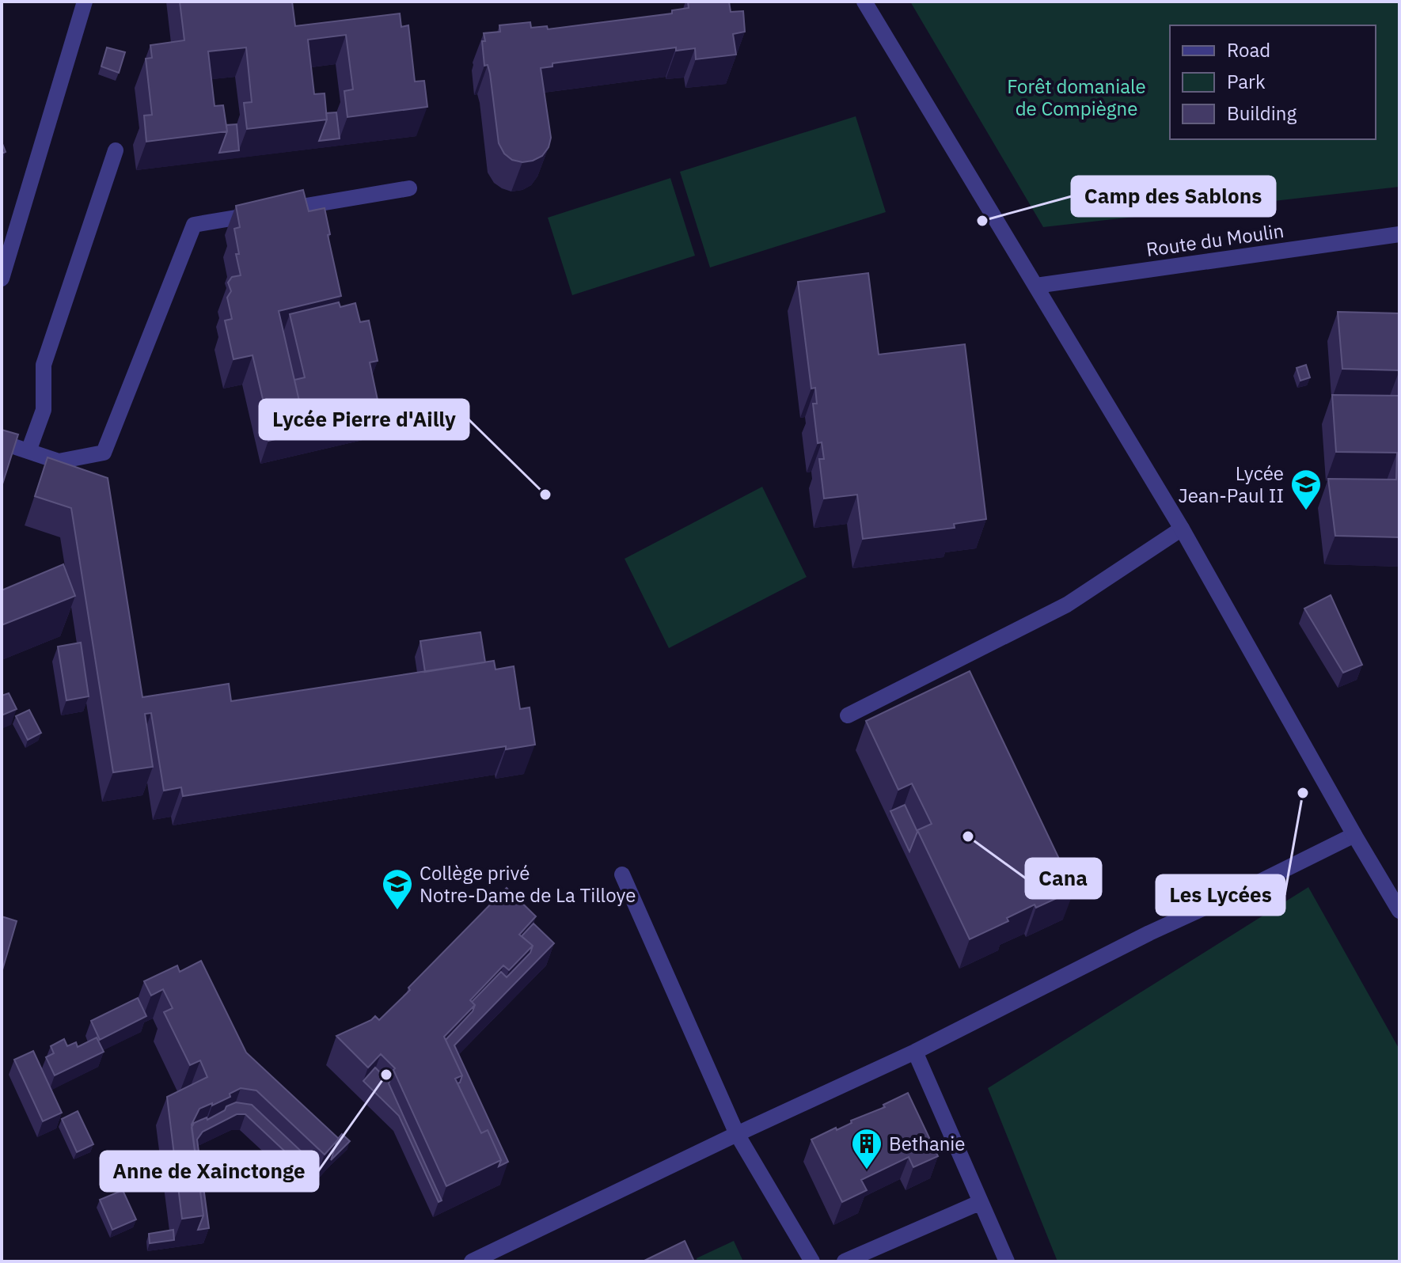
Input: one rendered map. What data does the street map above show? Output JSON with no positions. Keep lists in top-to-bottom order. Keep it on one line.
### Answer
{"streets":{"street":["Route du Moulin"]},"parks":["Forêt domaniale de Compiègne"],"places":{"other":["Camp des Sablons","Lycée Pierre d'Ailly","Les Lycées","Cana","Anne de Xainctonge"],"school or university":["Lycée Jean-Paul II","Collège privé Notre-Dame de La Tilloye"],"building":["Bethanie"]},"legend":["Road","Park","Building"]}
